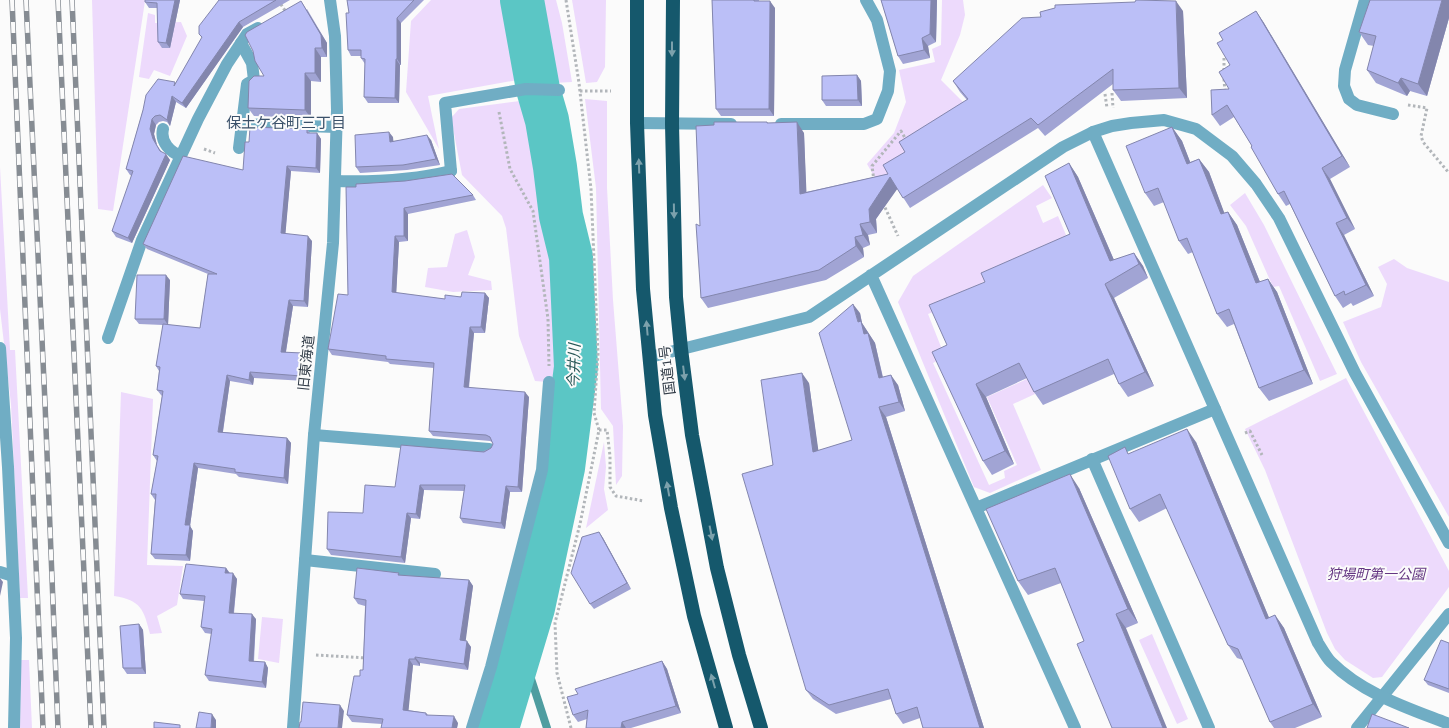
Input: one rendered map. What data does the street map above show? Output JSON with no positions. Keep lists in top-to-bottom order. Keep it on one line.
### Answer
{"streets":{"highway":["国道1号"],"street":["旧東海道"]},"districts":["保土ケ谷町三丁目"],"water":["今井川"],"parks":["狩場町第一公園"]}
